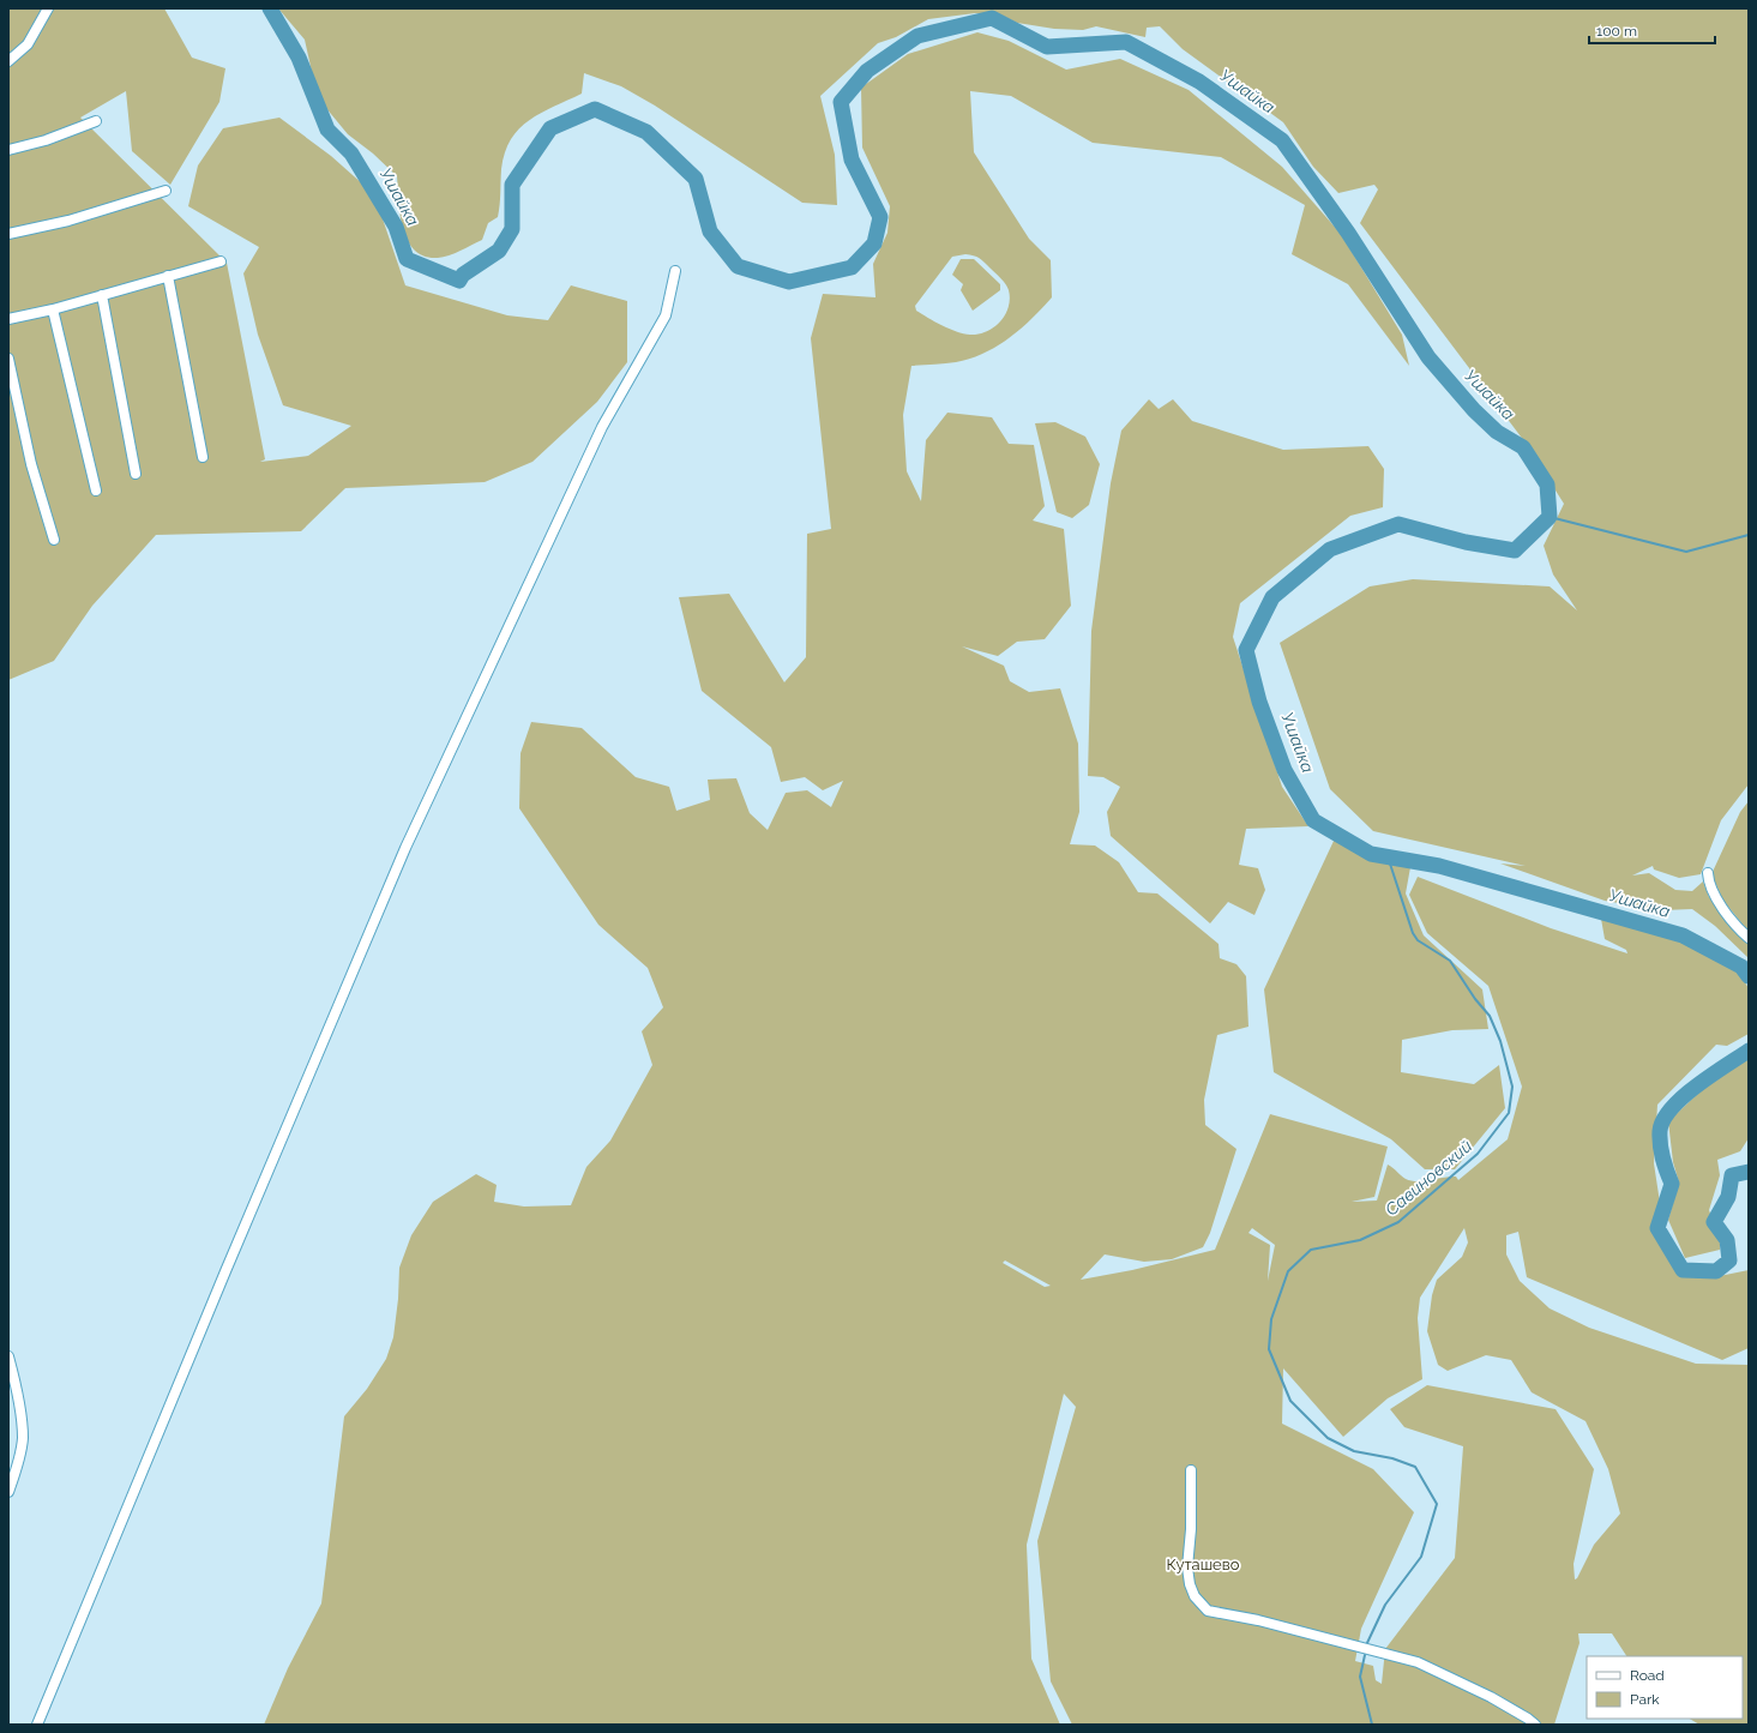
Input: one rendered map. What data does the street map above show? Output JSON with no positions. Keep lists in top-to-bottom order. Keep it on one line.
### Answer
{"water":["Ушайка","Савиновский"],"parks":["Куташево"],"legend":["Road","Park"],"scale_bar":"100 m"}
